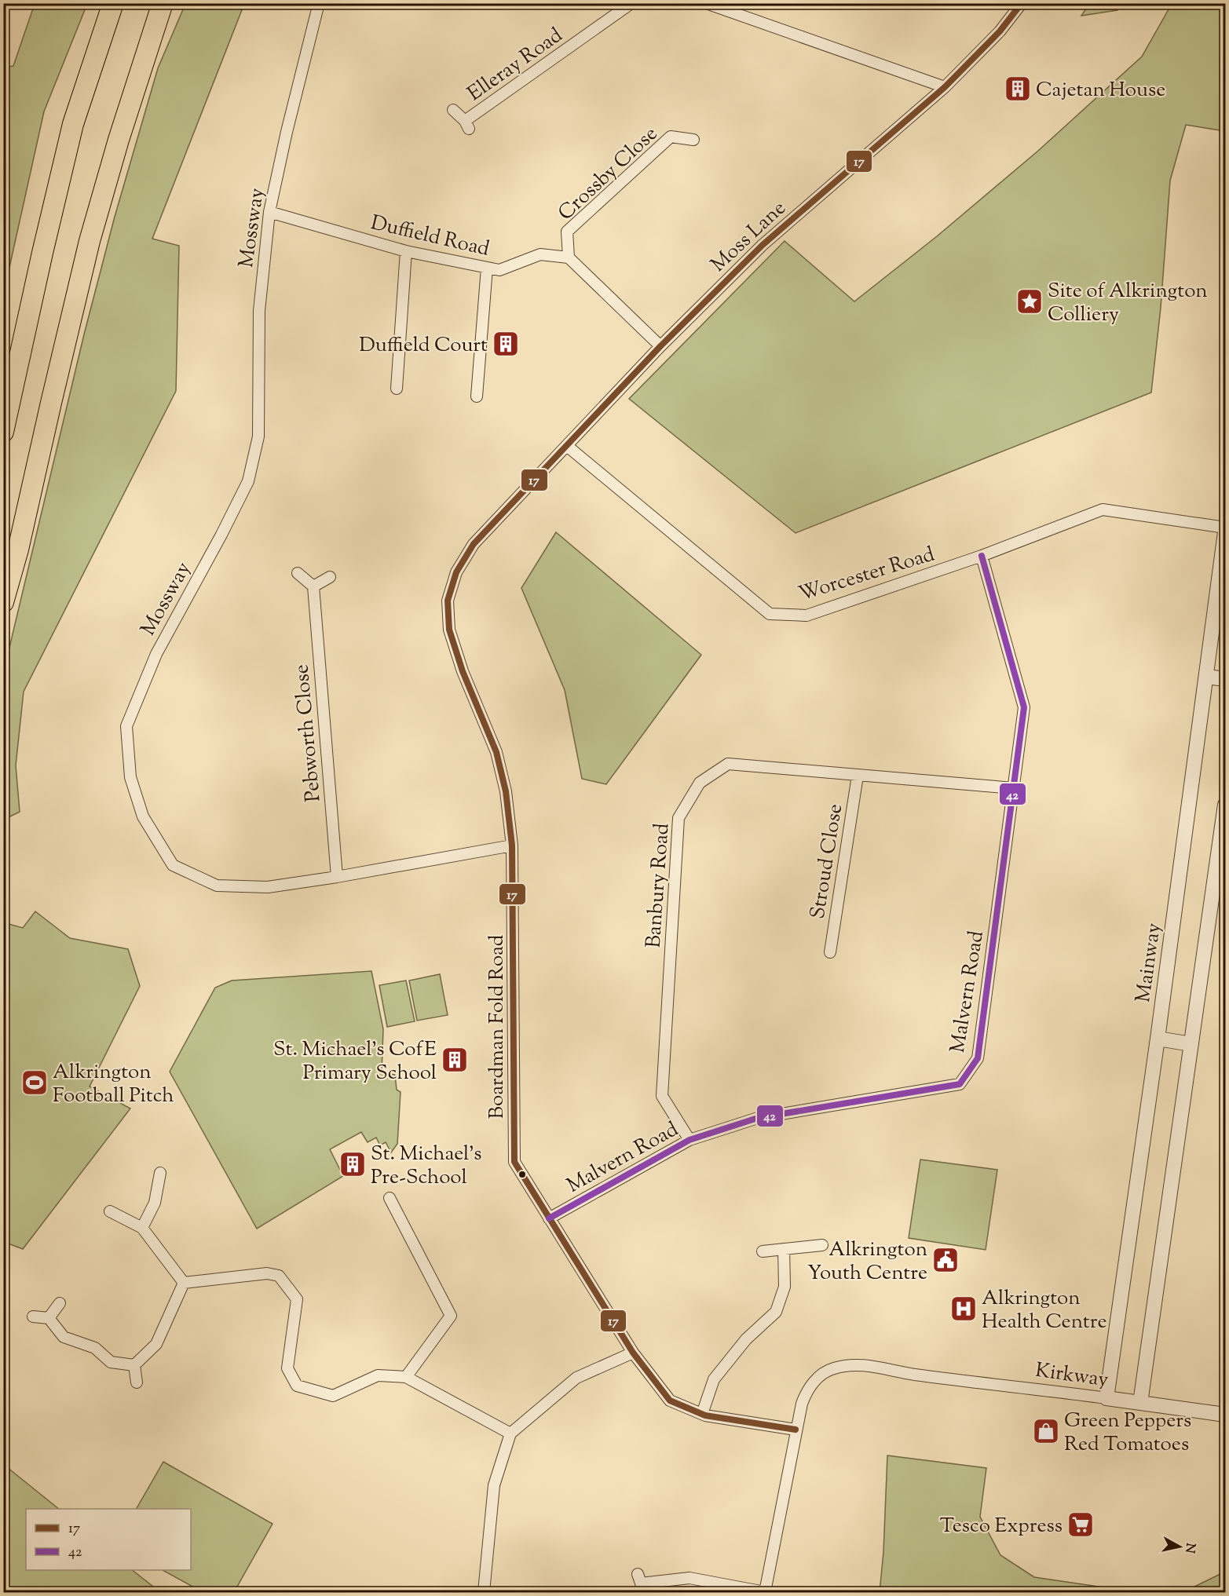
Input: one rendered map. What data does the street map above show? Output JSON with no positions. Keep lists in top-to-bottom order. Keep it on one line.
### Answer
{"streets":{"street":["Elleray Road","Crossby Close","Mossway","Duffield Road","Moss Lane","Worcester Road","Pebworth Close","Stroud Close","Banbury Road","Mainway","Malvern Road","Boardman Fold Road","Kirkway"]},"crossings":[["Crossby Close","Duffield Road"],["Mossway","Duffield Road"],["Mossway","Pebworth Close"],["Mossway","Boardman Fold Road"],["Moss Lane","Worcester Road"],["Moss Lane","Boardman Fold Road"],["Worcester Road","Malvern Road"],["Stroud Close","Banbury Road"],["Banbury Road","Malvern Road"],["Mainway","Kirkway"],["Malvern Road","Boardman Fold Road"],["Boardman Fold Road","Kirkway"]],"places":{"building":["Cajetan House","Duffield Court","St. Michael's CofE Primary School","St. Michael's Pre-School"],"place":["Site of Alkrington Colliery"],"sports":["Alkrington Football Pitch"],"public building":["Alkrington Youth Centre"],"hospital":["Alkrington Health Centre"],"shop":["Green Peppers Red Tomatoes"],"supermarket":["Tesco Express"]},"lines":["transit line 17","transit line 42"],"legend":["17","42"],"north":"right"}
